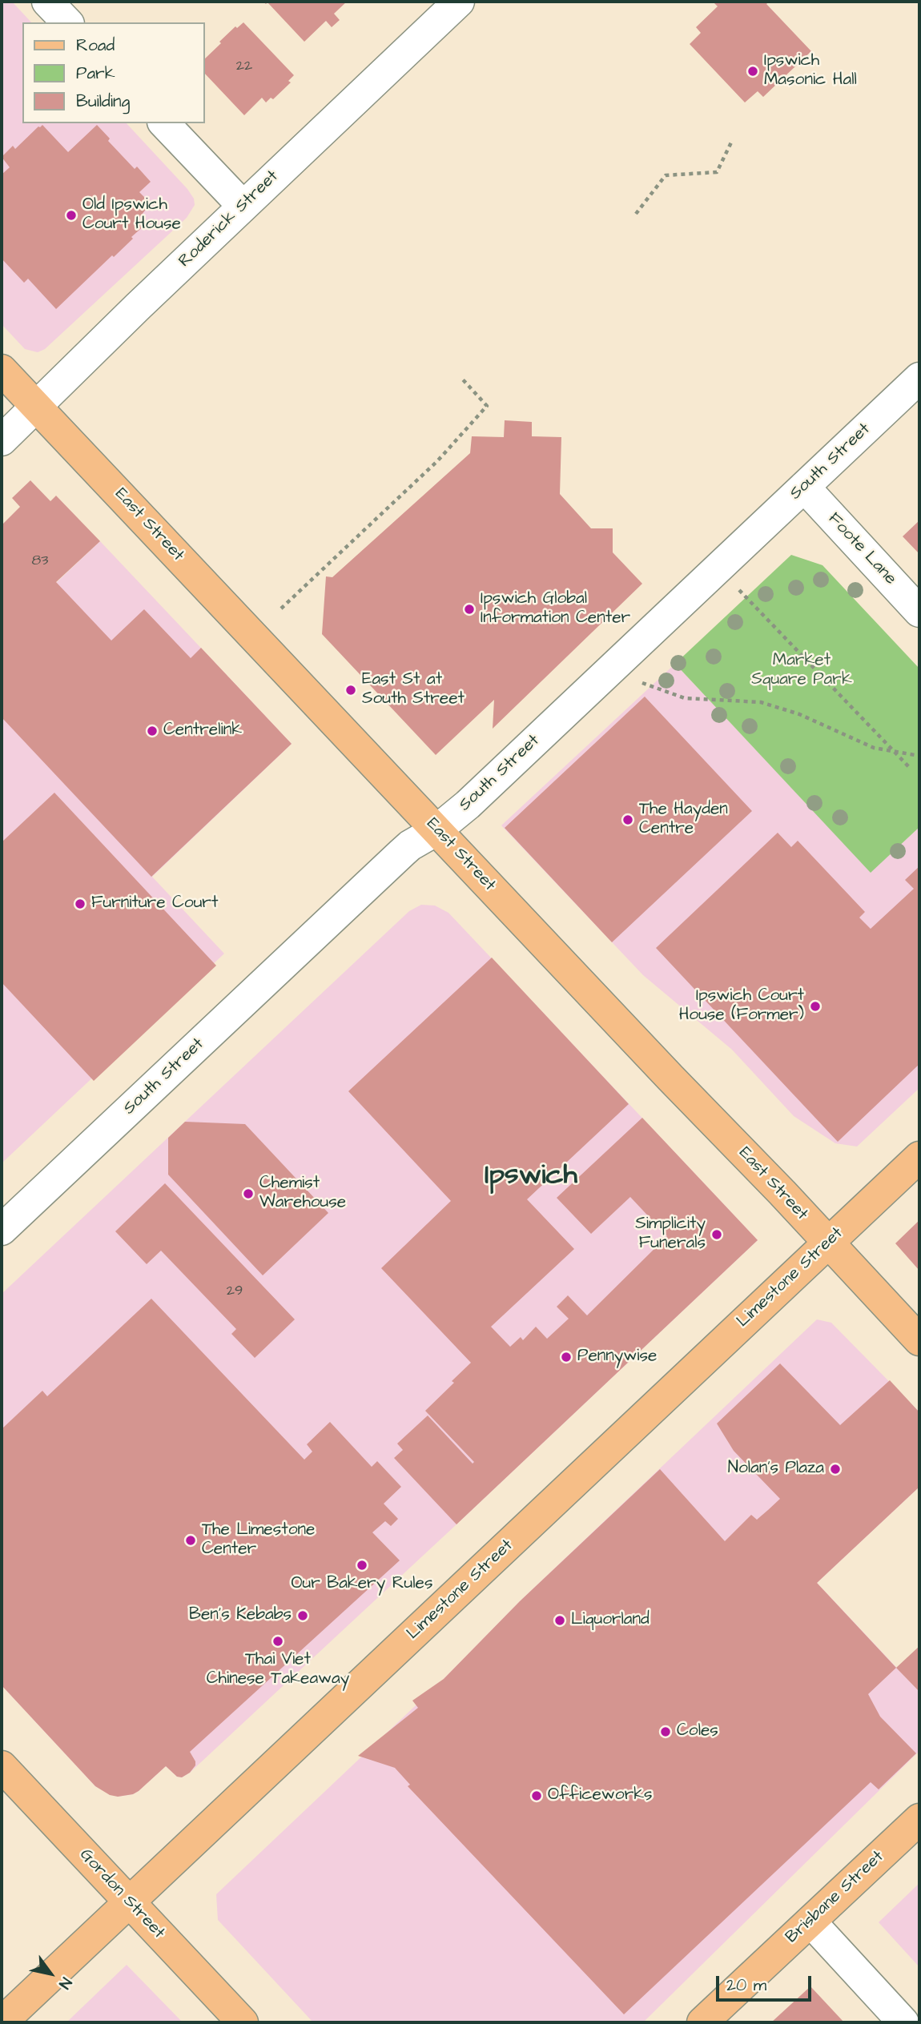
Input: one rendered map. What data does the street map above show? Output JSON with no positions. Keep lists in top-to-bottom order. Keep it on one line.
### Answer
{"streets":{"main road":["East Street","Limestone Street","Gordon Street","Brisbane Street"],"street":["Roderick Street","South Street","Foote Lane"]},"crossings":[["Roderick Street","East Street"],["South Street","East Street"],["South Street","Foote Lane"],["East Street","Limestone Street"],["Limestone Street","Gordon Street"]],"districts":["Ipswich"],"parks":["Market Square Park"],"places":["Ipswich Masonic Hall","Old Ipswich Court House","Ipswich Global Information Center","East St at South Street","Centrelink","The Hayden Centre","Furniture Court","Ipswich Court House (Former)","Chemist Warehouse","Simplicity Funerals","Pennywise","Nolan's Plaza","The Limestone Center","Our Bakery Rules","Ben's Kebabs","Liquorland","Thai Viet Chinese Takeaway","Coles","Officeworks"],"house_numbers":["22","83","29"],"legend":["Road","Park","Building"],"scale_bar":"20 m","north":"bottom right"}
